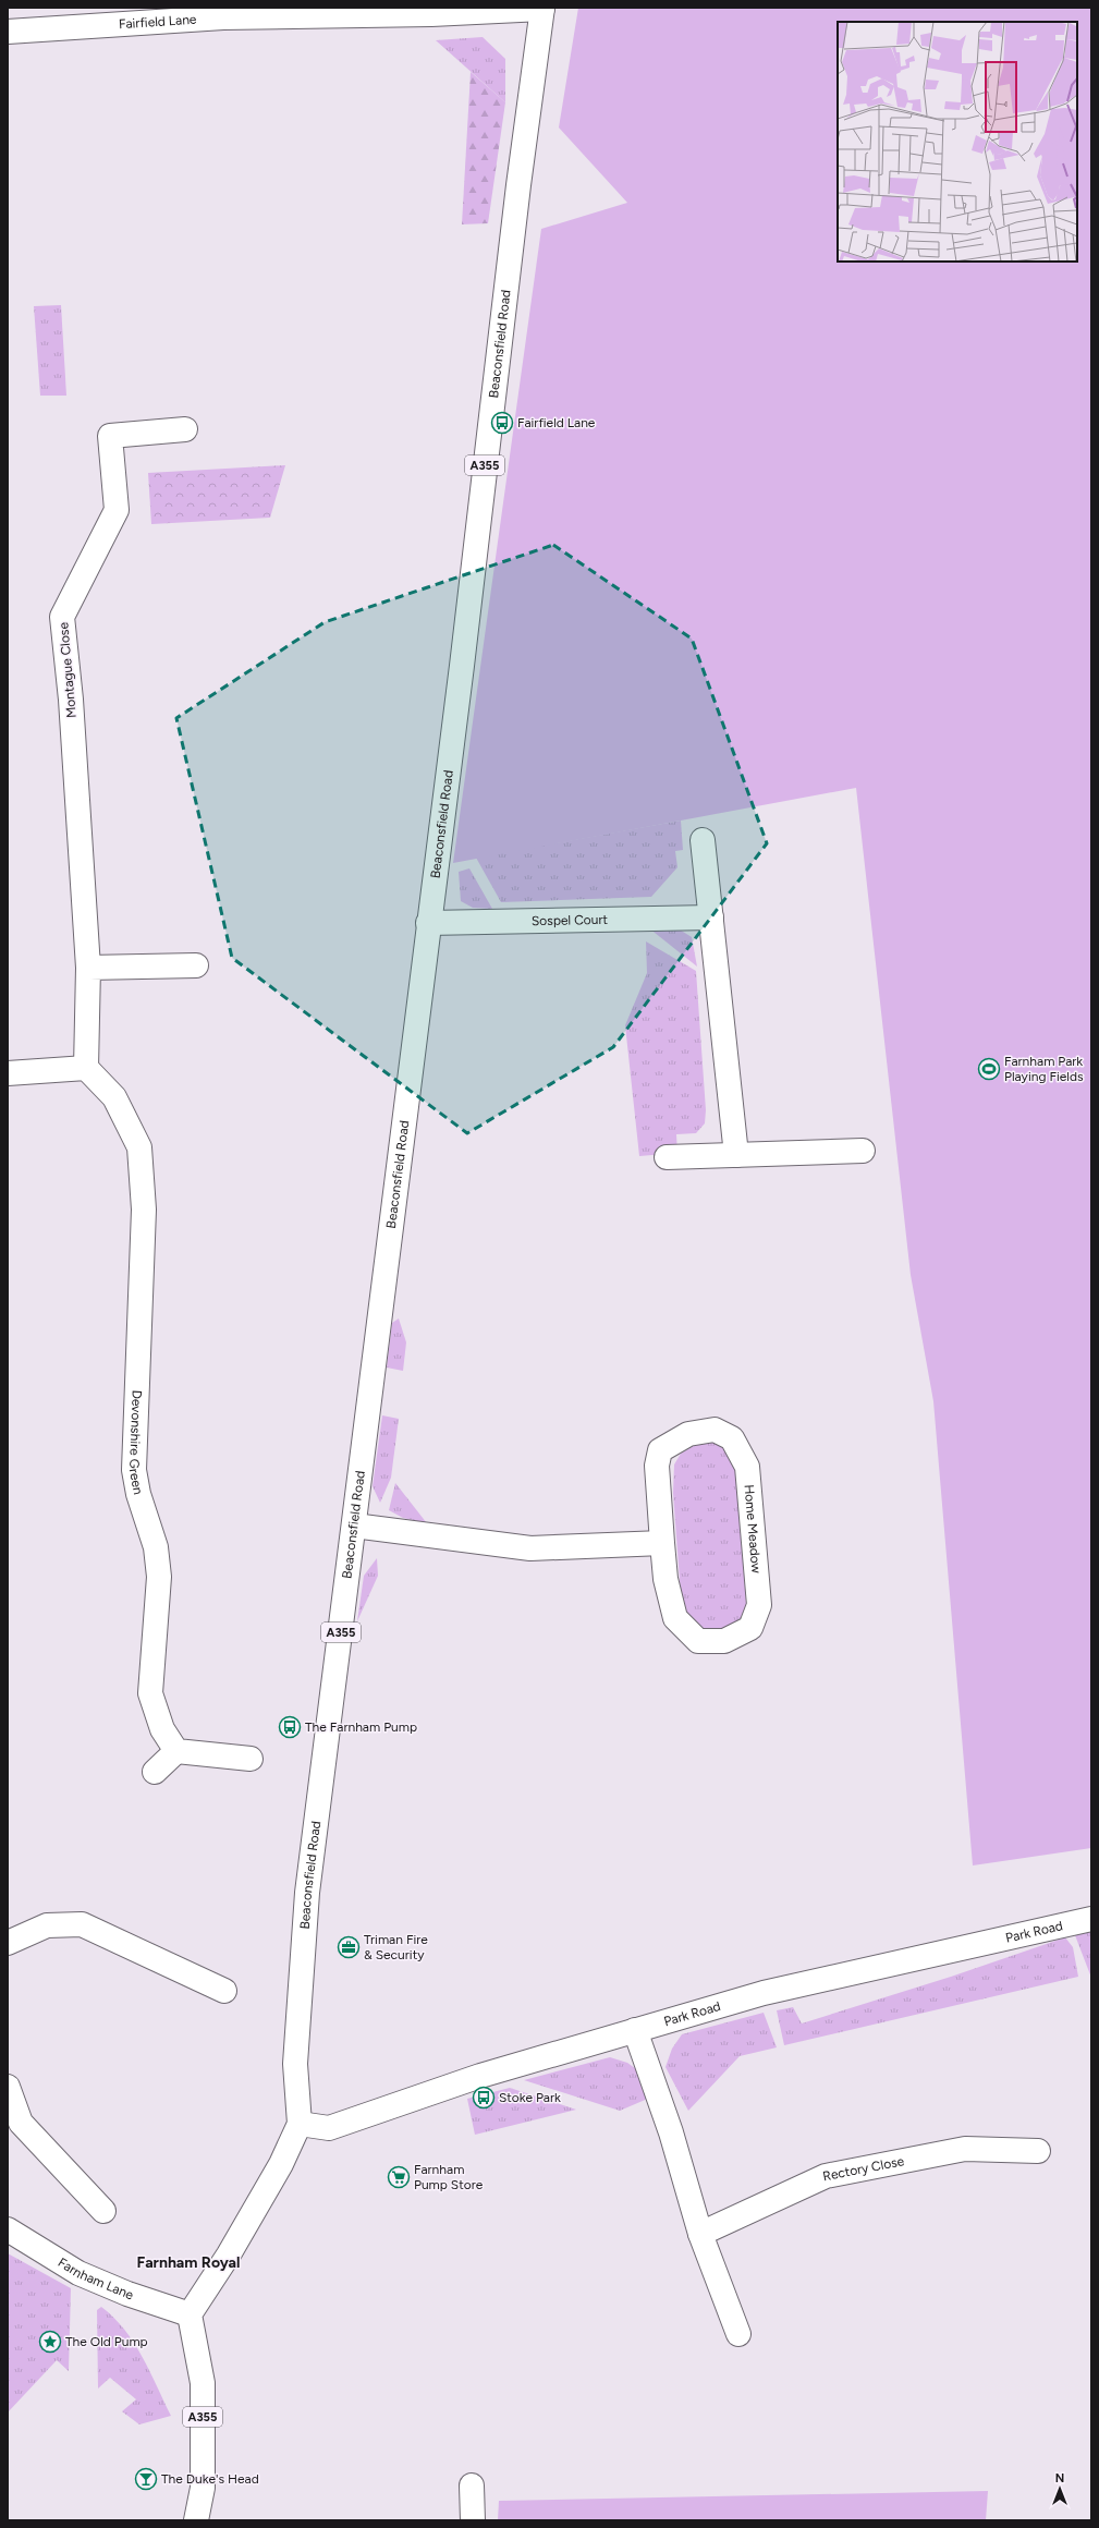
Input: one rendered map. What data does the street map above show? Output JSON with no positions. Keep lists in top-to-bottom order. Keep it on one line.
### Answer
{"streets":{"street":["Fairfield Lane","Beaconsfield Road","A355","Montague Close","Sospel Court","Devonshire Green","Home Meadow","Park Road","Rectory Close","Farnham Lane"]},"crossings":[["Fairfield Lane","Beaconsfield Road"],["Beaconsfield Road","A355"],["Beaconsfield Road","Sospel Court"],["Beaconsfield Road","Park Road"],["Beaconsfield Road","Farnham Lane"],["A355","Farnham Lane"]],"districts":["Farnham Royal"],"places":{"bus stop":["Fairfield Lane","The Farnham Pump","Stoke Park"],"sports":["Farnham Park Playing Fields"],"office":["Triman Fire & Security"],"supermarket":["Farnham Pump Store"],"place":["The Old Pump"],"bar":["The Duke's Head"]},"north":"top"}
